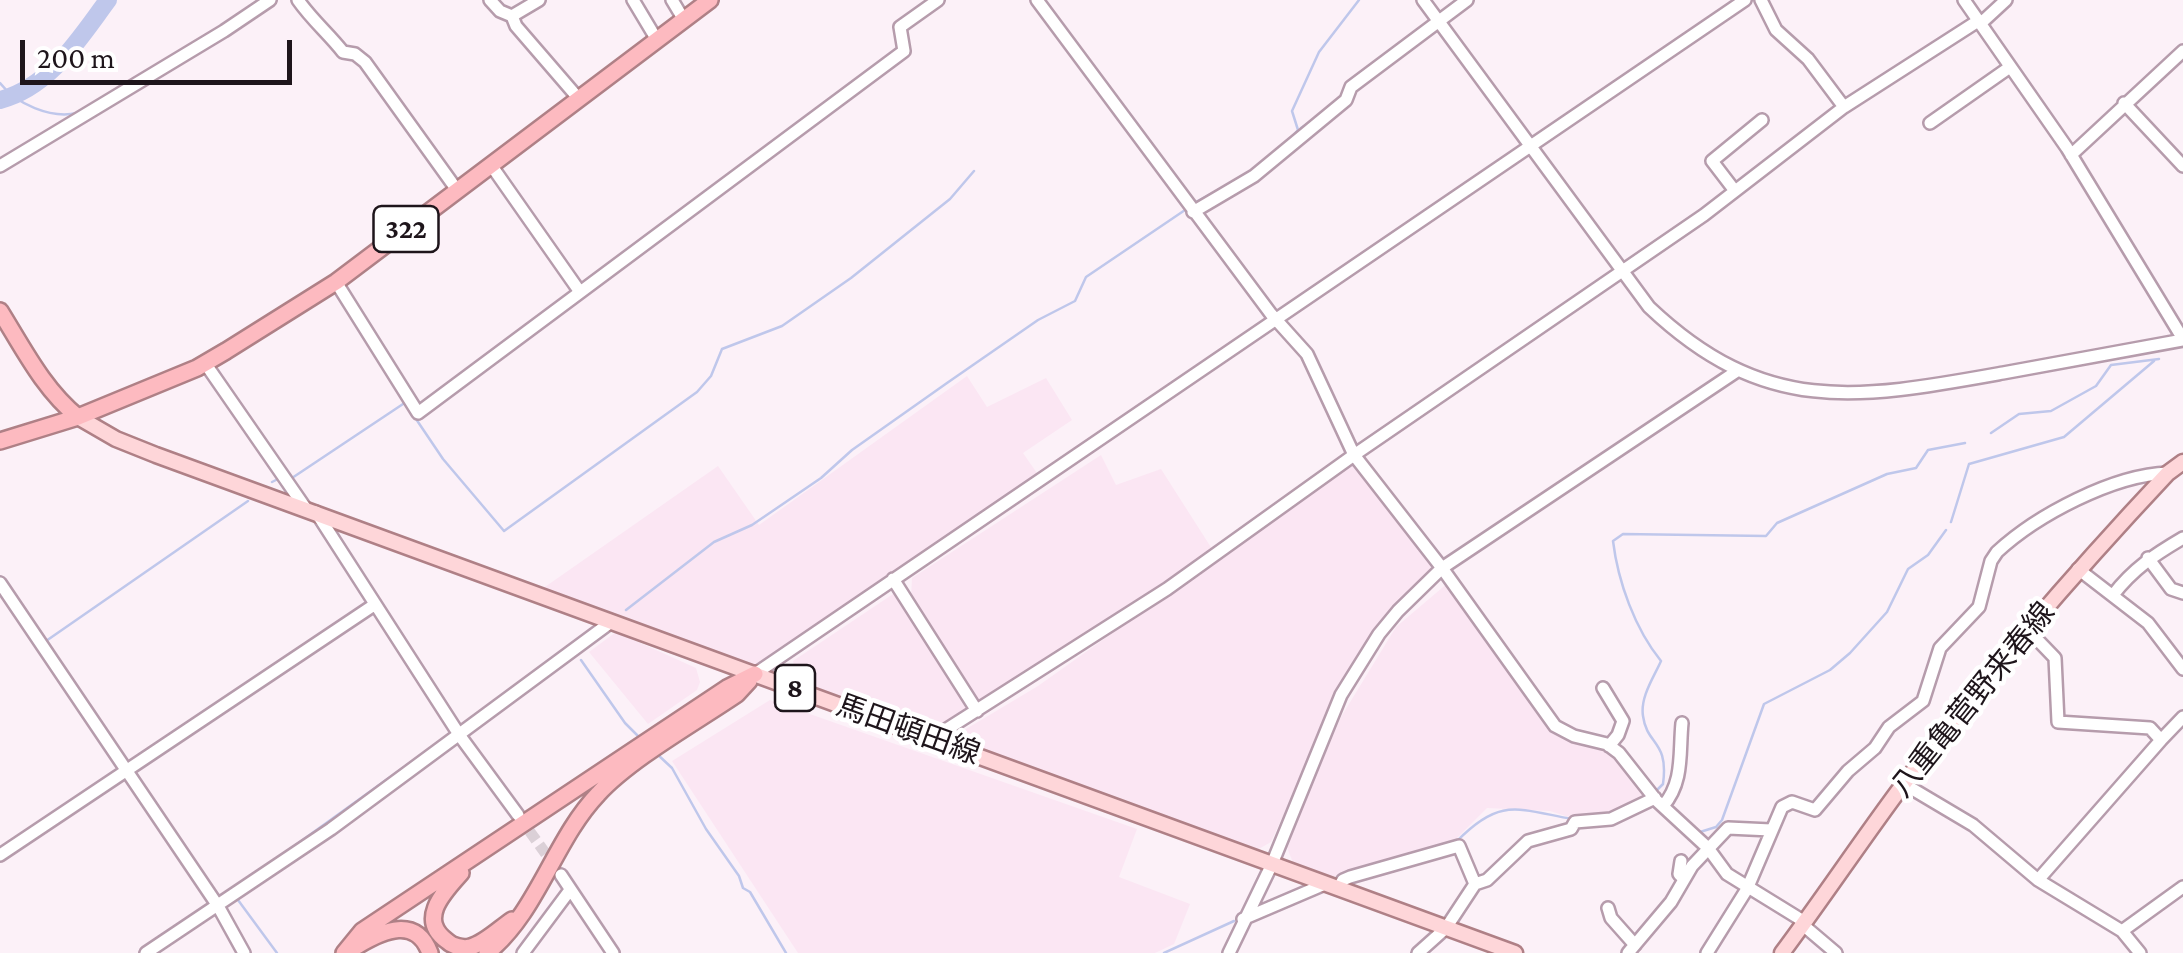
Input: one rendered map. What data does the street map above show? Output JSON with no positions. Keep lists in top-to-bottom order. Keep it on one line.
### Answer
{"streets":{"highway":["322"],"main road":["8","八重亀菅野来春線","馬田頓田線"]},"crossings":[["322","馬田頓田線"]],"scale_bar":"200 m"}
